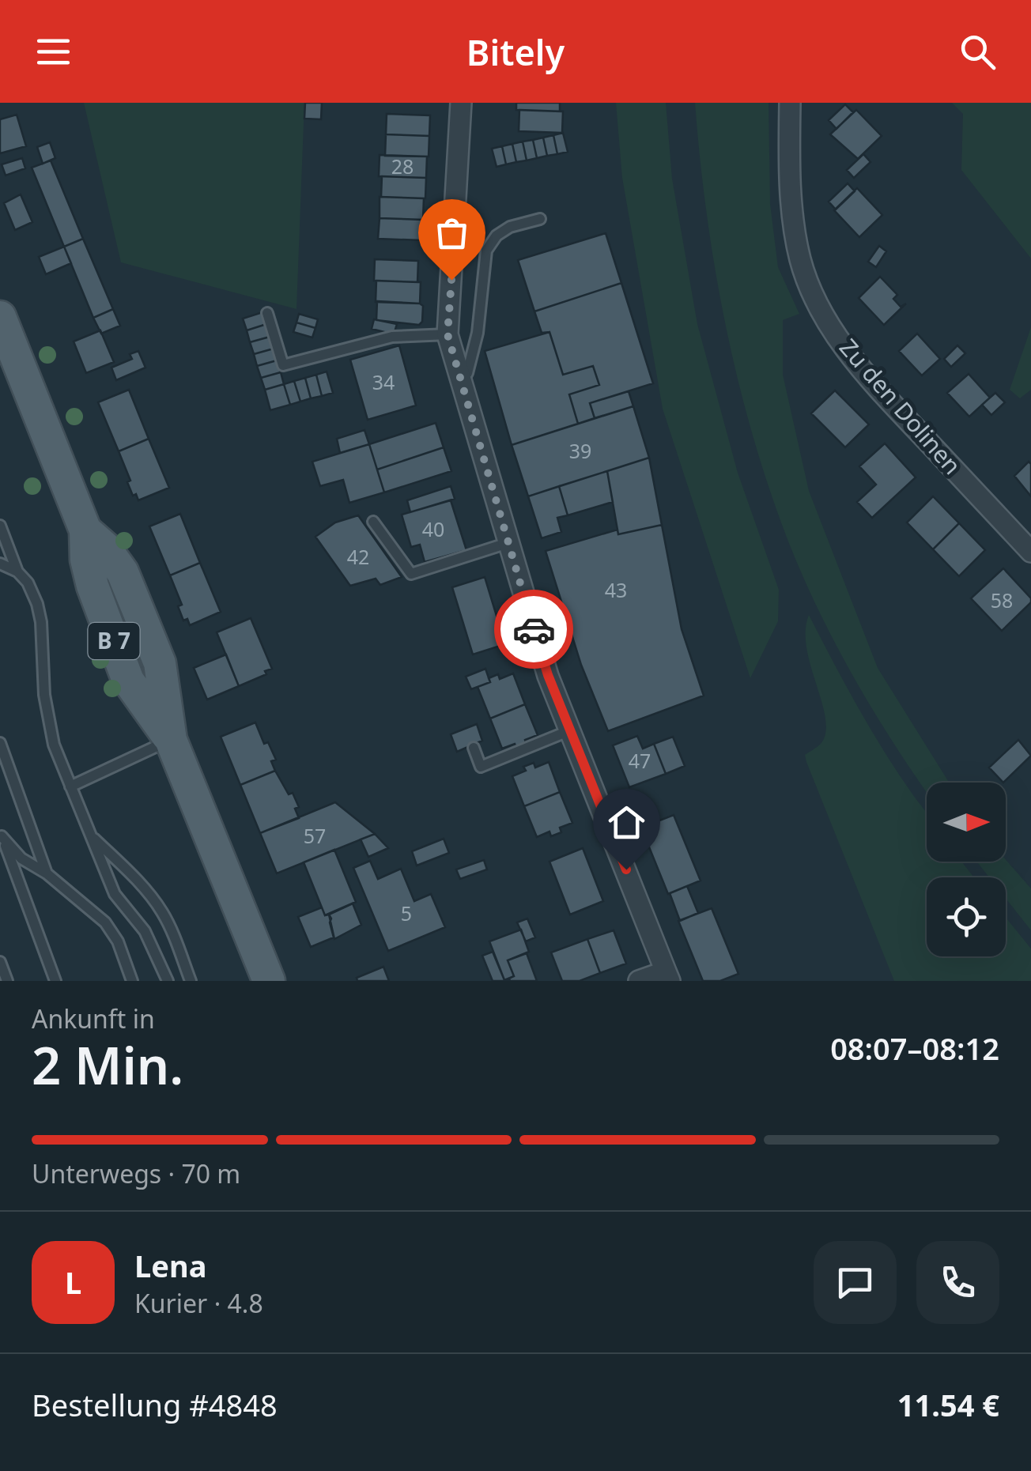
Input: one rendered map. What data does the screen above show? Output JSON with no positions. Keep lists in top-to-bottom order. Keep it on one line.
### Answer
{"streets":{"main road":["B 7"],"street":["Zu den Dolinen"]},"house_numbers":["28","34","39","40","42","43","58","47","57","5"],"north":"right","page":{"header":"Bitely","heading":["2 Min.","Ankunft in","08:07–08:12"],"panel":["Lena","Kurier · 4.8","Bestellung #4848","11.54 €"],"bar":"Unterwegs · 70 m","round":"L"}}
